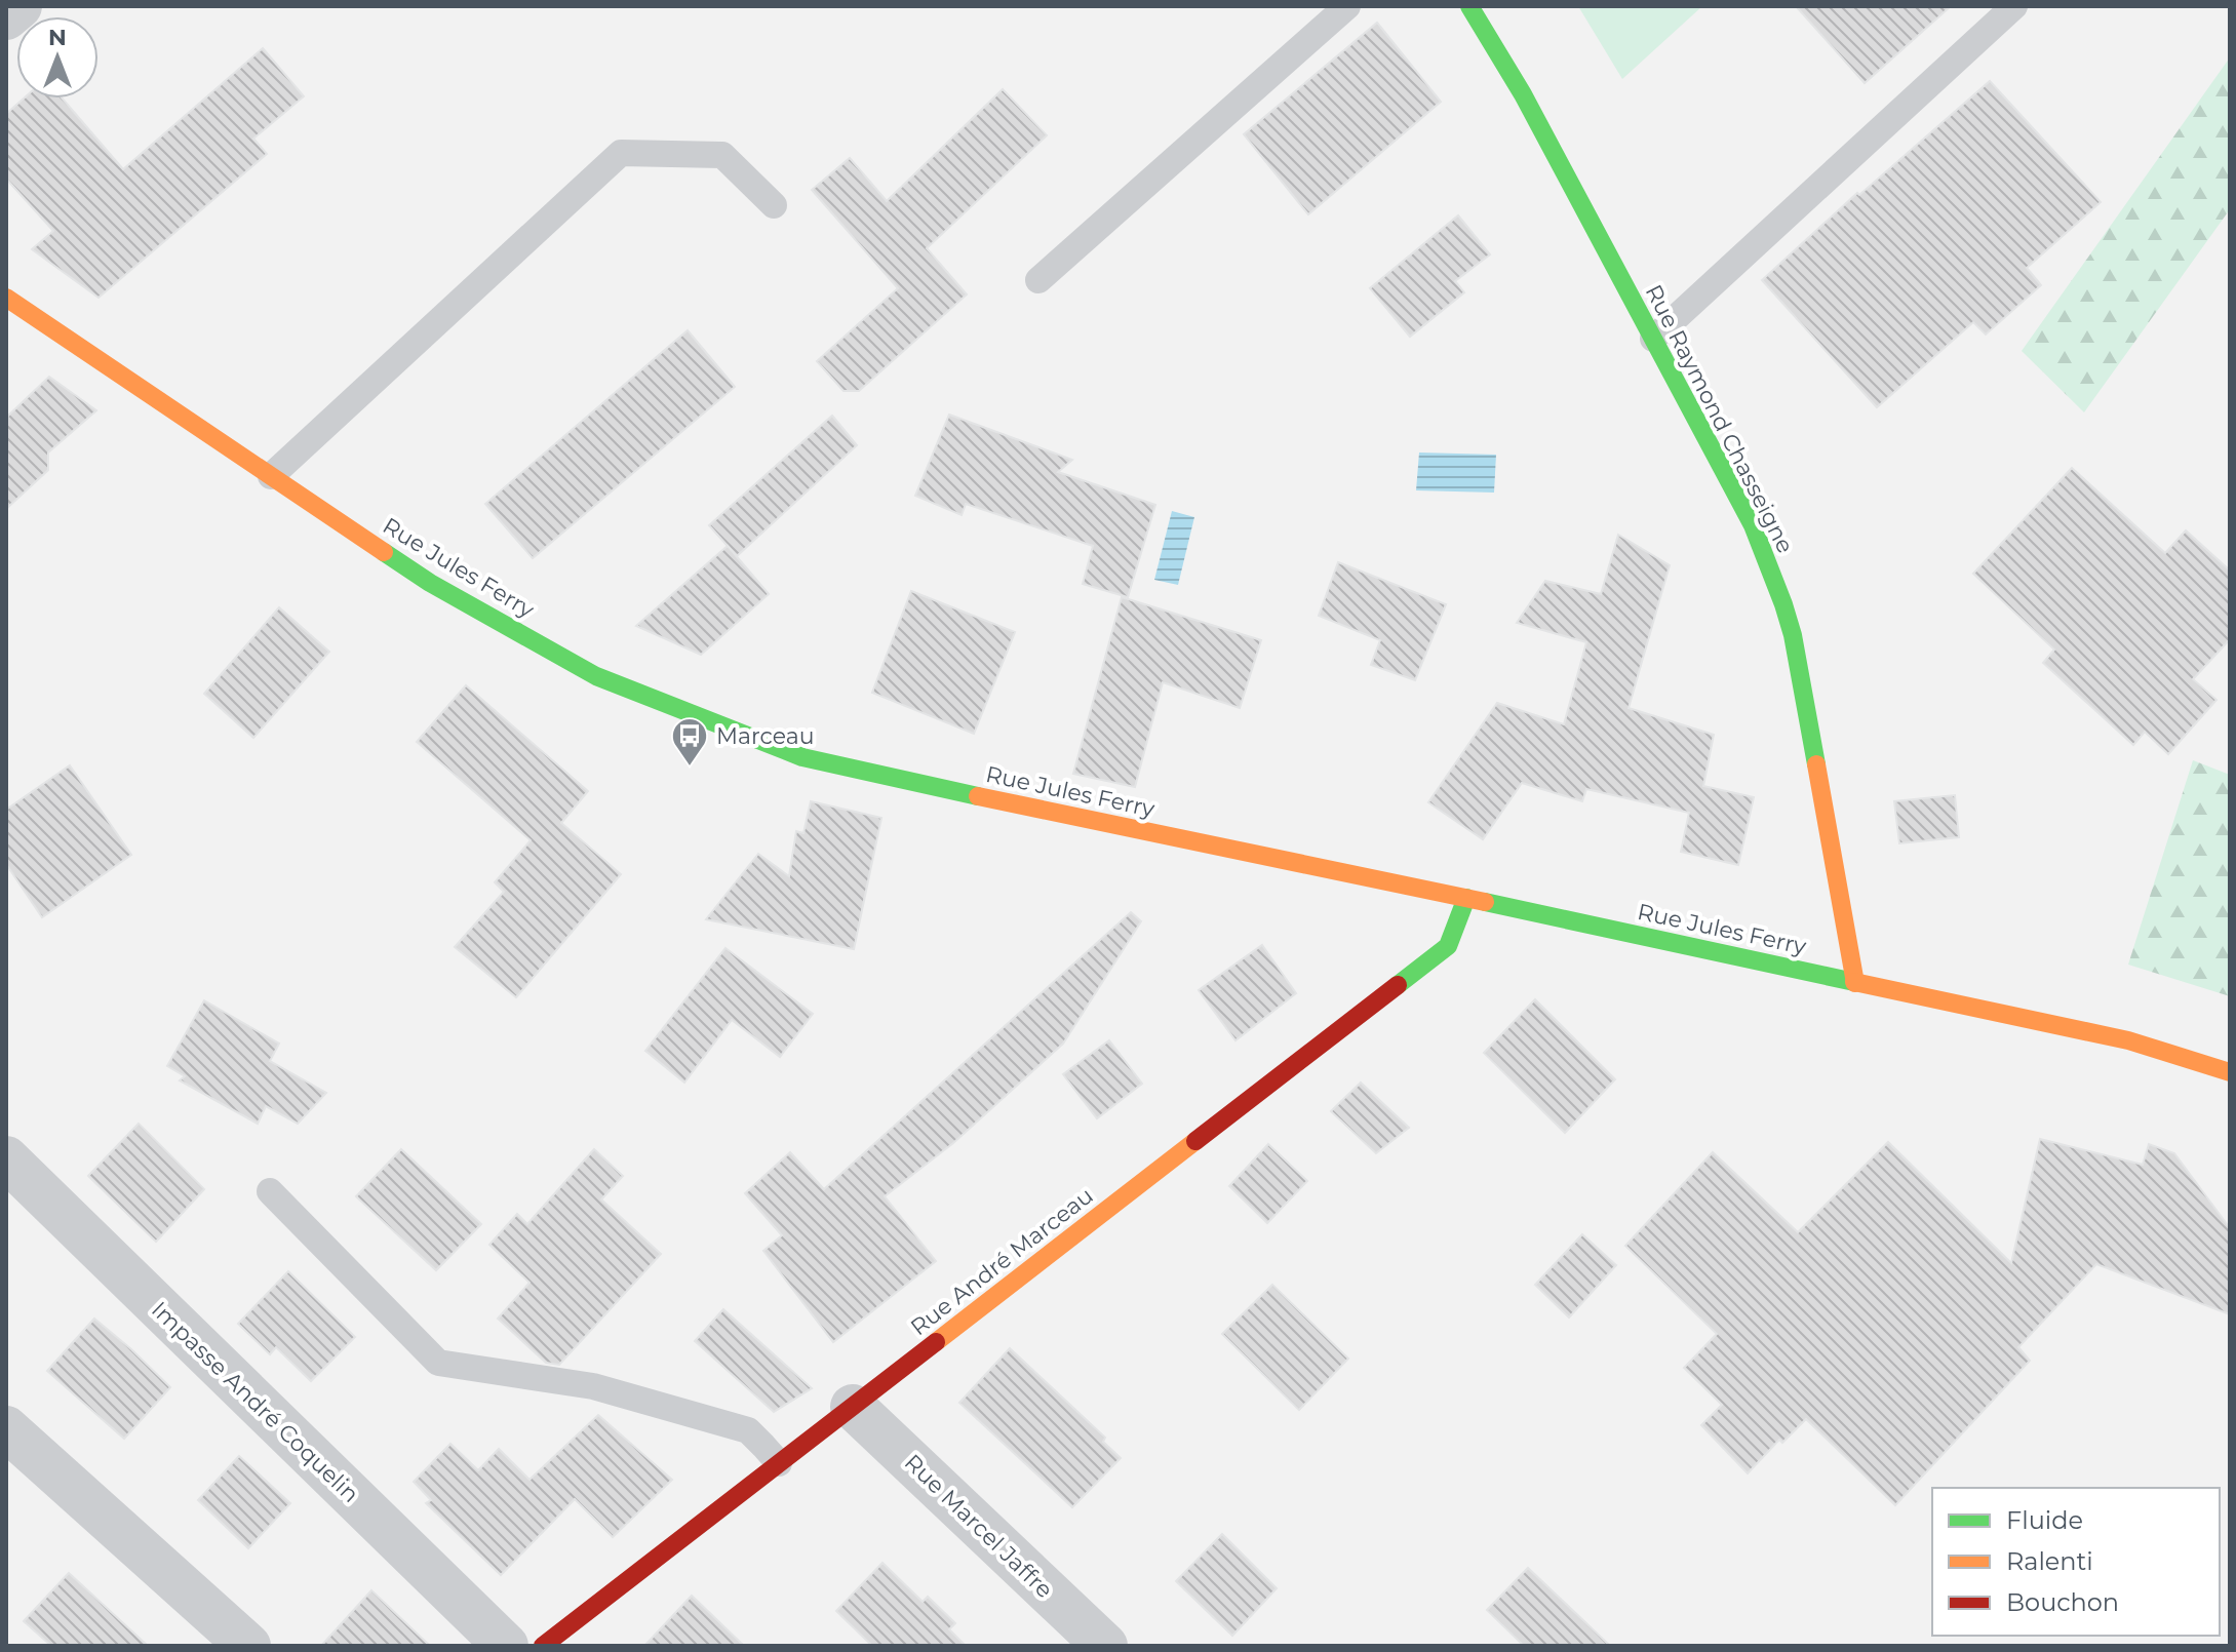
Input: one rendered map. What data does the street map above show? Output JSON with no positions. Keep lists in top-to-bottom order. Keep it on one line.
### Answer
{"streets":{"street":["Rue Raymond Chasseigne","Rue Jules Ferry","Rue André Marceau","Impasse André Coquelin","Rue Marcel Jaffre"]},"crossings":[["Rue Raymond Chasseigne","Rue Jules Ferry"],["Rue Jules Ferry","Rue André Marceau"],["Rue André Marceau","Rue Marcel Jaffre"]],"places":{"bus stop":["Marceau"]},"legend":["Fluide","Ralenti","Bouchon"],"north":"top"}
